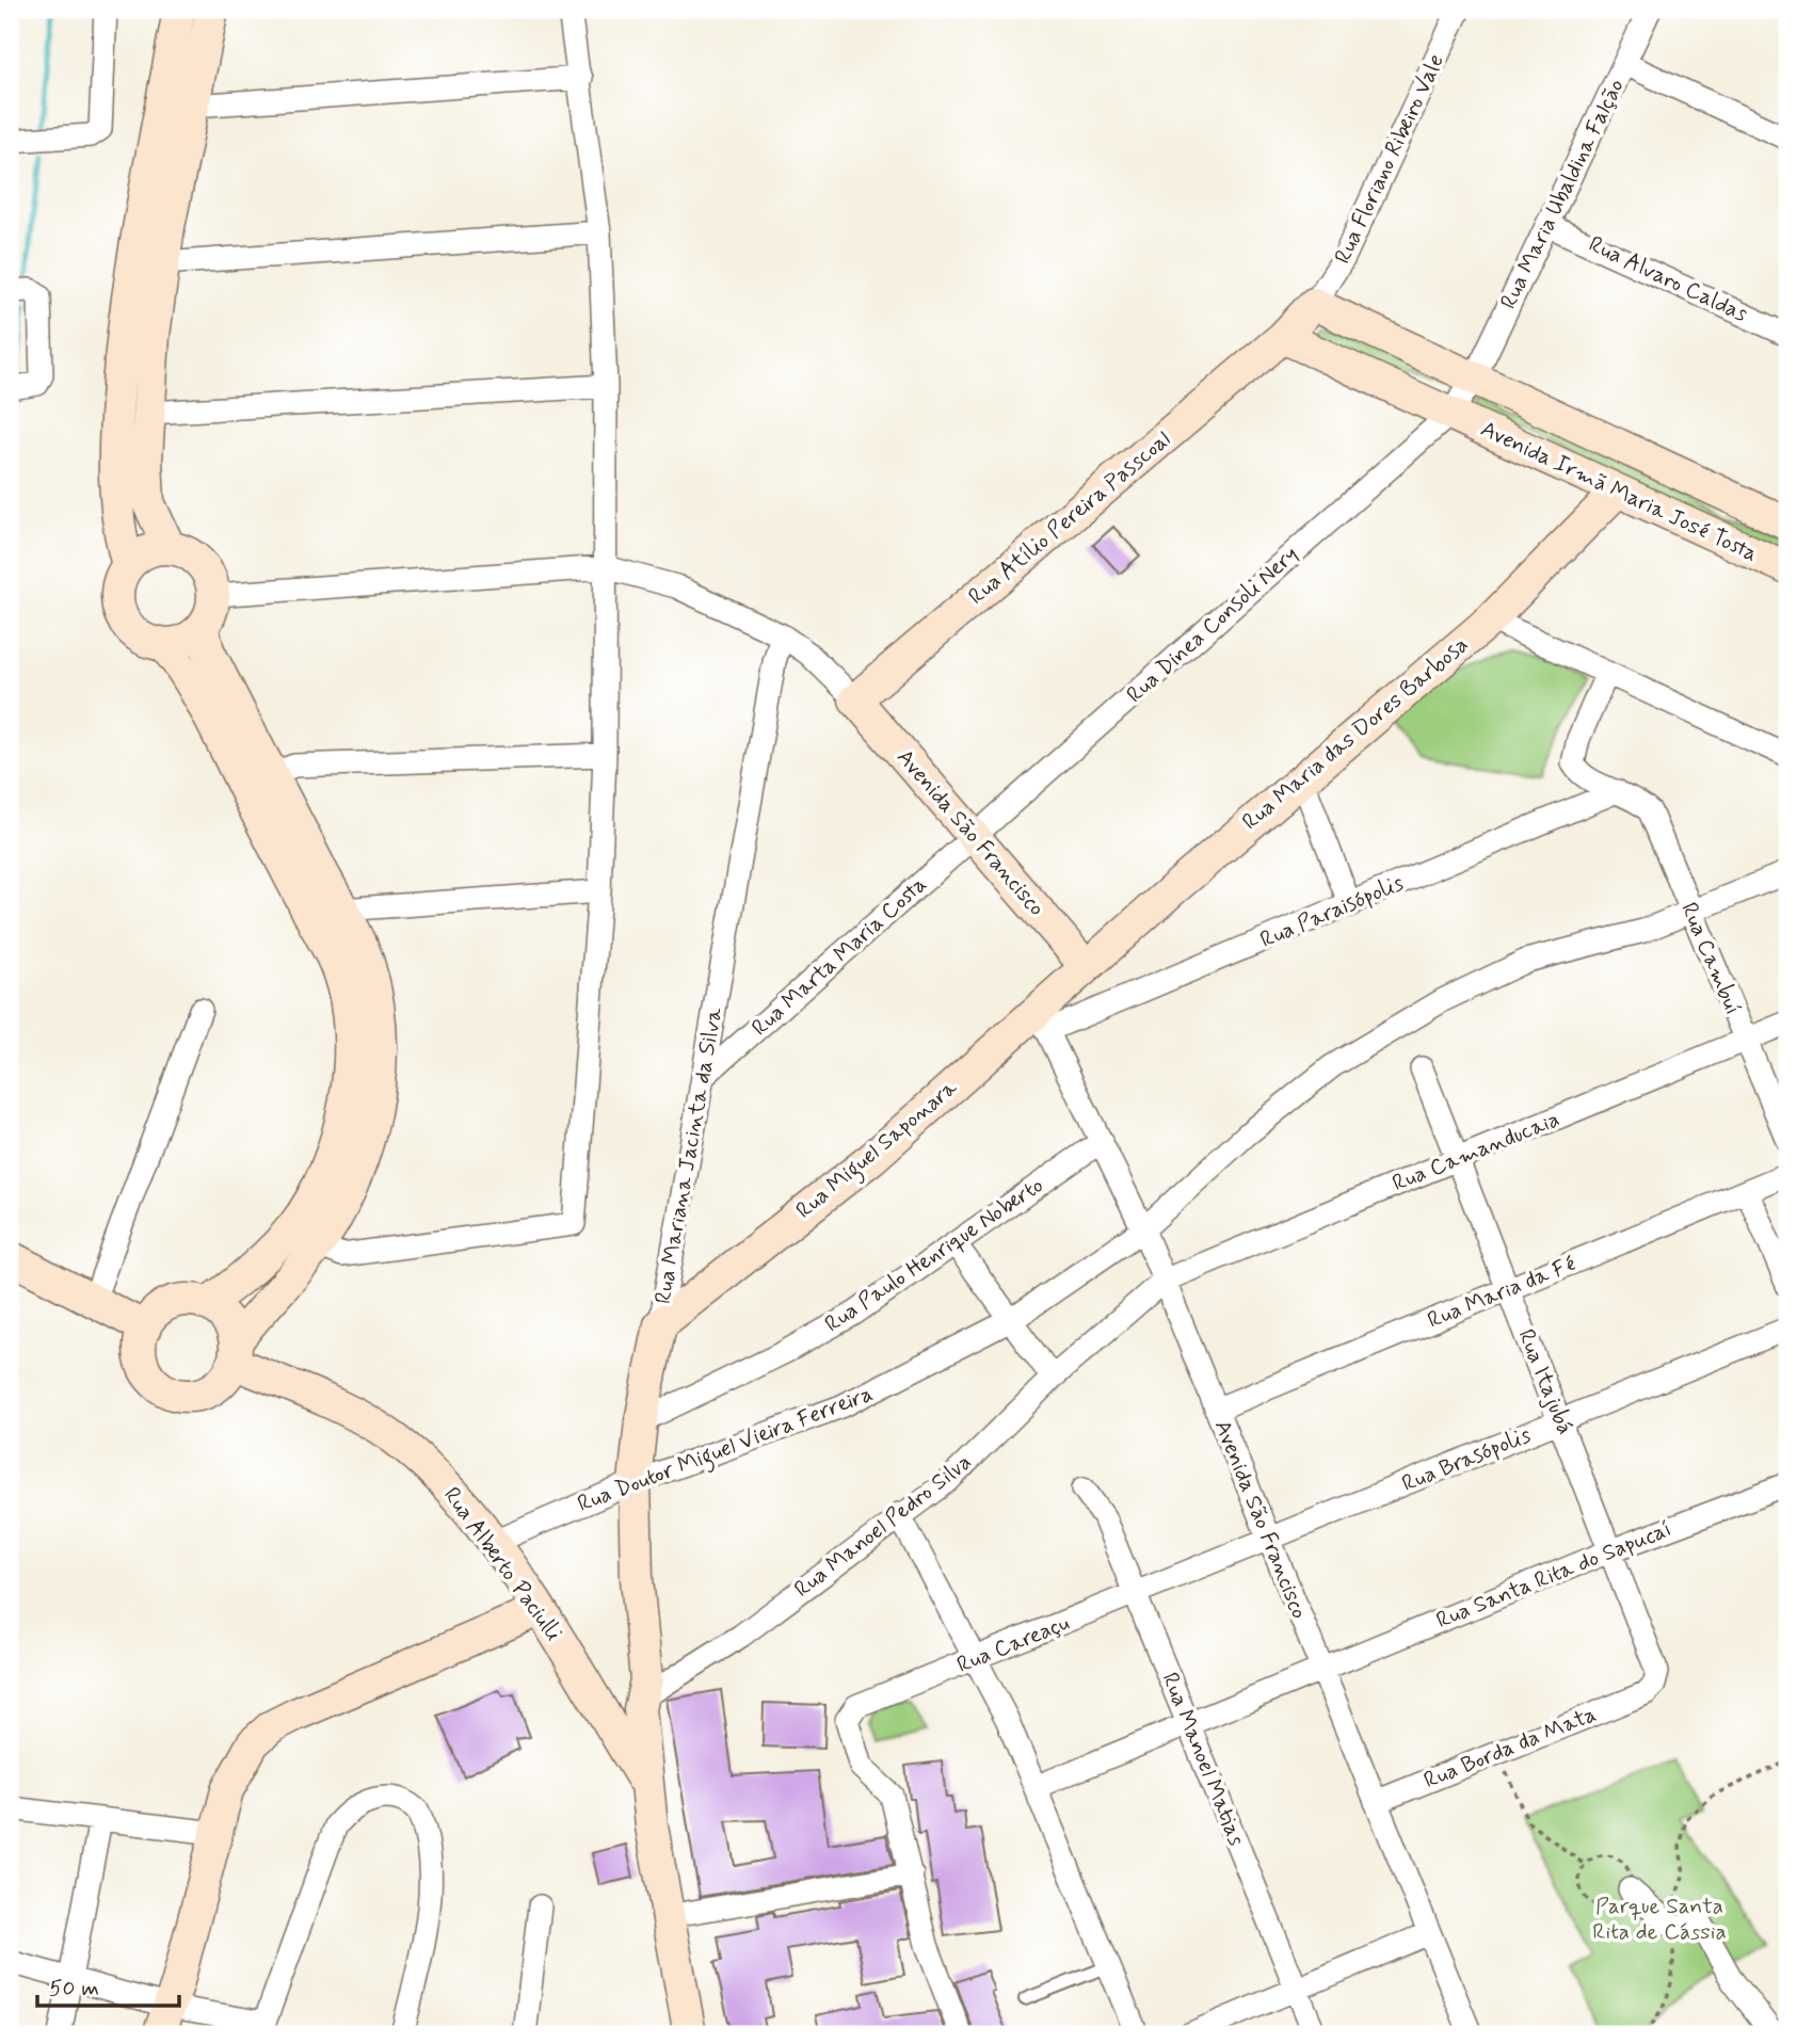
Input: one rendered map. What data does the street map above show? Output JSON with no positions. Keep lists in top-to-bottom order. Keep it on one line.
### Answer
{"streets":{"street":["Rua Floriano Ribeiro Vale","Rua Maria Ubaldina Falção","Rua Alvaro Caldas","Avenida Irmã Maria José Tosta","Rua Atílio Pereira Passcoal","Rua Dinea Consoli Nery","Rua Maria das Dores Barbosa","Avenida São Francisco","Rua Paraisópolis","Rua Marta Maria Costa","Rua Cambuí","Rua Miguel Saponara","Rua Camanducaia","Rua Mariana Jacinta da Silva","Rua Paulo Henrique Noberto","Rua Maria da Fé","Rua Itajubá","Rua Doutor Miguel Vieira Ferreira","Rua Brasópolis","Rua Manoel Pedro Silva","Rua Alberto Paciulli","Rua Santa Rita do Sapucaí","Rua Careaçu","Rua Borda da Mata","Rua Manoel Matias"]},"crossings":[["Rua Floriano Ribeiro Vale","Avenida Irmã Maria José Tosta"],["Rua Maria Ubaldina Falção","Rua Alvaro Caldas"],["Rua Maria Ubaldina Falção","Avenida Irmã Maria José Tosta"],["Avenida Irmã Maria José Tosta","Rua Atílio Pereira Passcoal"],["Avenida Irmã Maria José Tosta","Rua Dinea Consoli Nery"],["Avenida Irmã Maria José Tosta","Rua Maria das Dores Barbosa"],["Rua Atílio Pereira Passcoal","Avenida São Francisco"],["Rua Dinea Consoli Nery","Avenida São Francisco"],["Rua Dinea Consoli Nery","Rua Marta Maria Costa"],["Rua Maria das Dores Barbosa","Avenida São Francisco"],["Rua Maria das Dores Barbosa","Rua Miguel Saponara"],["Avenida São Francisco","Rua Paraisópolis"],["Avenida São Francisco","Rua Marta Maria Costa"],["Avenida São Francisco","Rua Miguel Saponara"],["Avenida São Francisco","Rua Camanducaia"],["Avenida São Francisco","Rua Paulo Henrique Noberto"],["Avenida São Francisco","Rua Maria da Fé"],["Avenida São Francisco","Rua Doutor Miguel Vieira Ferreira"],["Avenida São Francisco","Rua Brasópolis"],["Avenida São Francisco","Rua Manoel Pedro Silva"],["Avenida São Francisco","Rua Santa Rita do Sapucaí"],["Avenida São Francisco","Rua Careaçu"],["Avenida São Francisco","Rua Borda da Mata"],["Rua Paraisópolis","Rua Cambuí"],["Rua Paraisópolis","Rua Miguel Saponara"],["Rua Marta Maria Costa","Rua Mariana Jacinta da Silva"],["Rua Cambuí","Rua Camanducaia"],["Rua Cambuí","Rua Doutor Miguel Vieira Ferreira"],["Rua Miguel Saponara","Rua Mariana Jacinta da Silva"],["Rua Camanducaia","Rua Itajubá"],["Rua Camanducaia","Rua Manoel Pedro Silva"],["Rua Mariana Jacinta da Silva","Rua Paulo Henrique Noberto"],["Rua Mariana Jacinta da Silva","Rua Doutor Miguel Vieira Ferreira"],["Rua Mariana Jacinta da Silva","Rua Manoel Pedro Silva"],["Rua Mariana Jacinta da Silva","Rua Alberto Paciulli"],["Rua Maria da Fé","Rua Itajubá"],["Rua Itajubá","Rua Brasópolis"],["Rua Itajubá","Rua Santa Rita do Sapucaí"],["Rua Itajubá","Rua Borda da Mata"],["Rua Doutor Miguel Vieira Ferreira","Rua Alberto Paciulli"],["Rua Brasópolis","Rua Careaçu"],["Rua Manoel Pedro Silva","Rua Alberto Paciulli"],["Rua Santa Rita do Sapucaí","Rua Manoel Matias"],["Rua Careaçu","Rua Manoel Matias"]],"parks":["Parque Santa Rita de Cássia"],"scale_bar":"50 m"}
